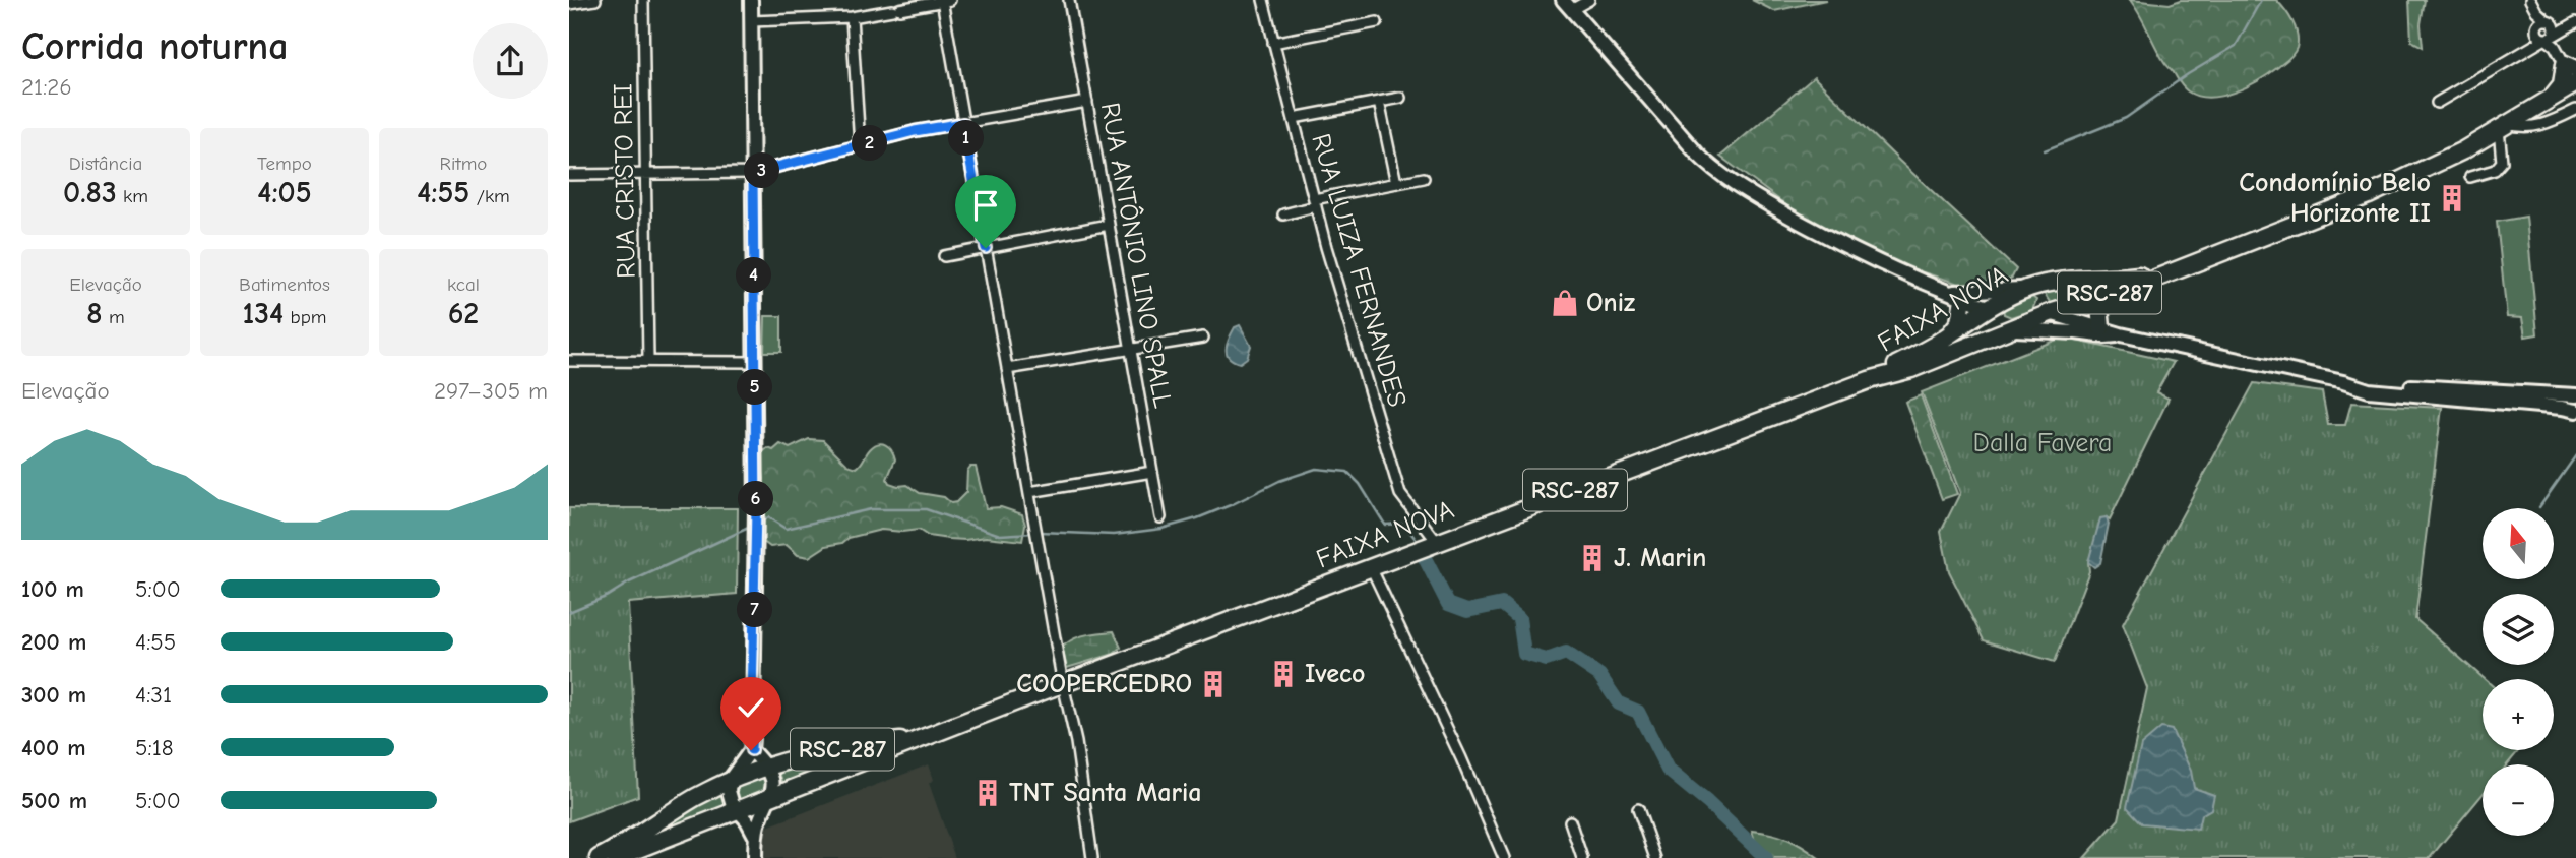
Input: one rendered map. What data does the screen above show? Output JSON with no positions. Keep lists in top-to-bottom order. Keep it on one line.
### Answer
{"streets":{"highway":["RSC-287","FAIXA NOVA"],"street":["RUA CRISTO REI","RUA ANTÔNIO LINO SPALL","RUA LUIZA FERNANDES"]},"crossings":[["RUA LUIZA FERNANDES","FAIXA NOVA"],["RSC-287","FAIXA NOVA"]],"parks":["Dalla Favera"],"places":{"building":["Condomínio Belo Horizonte II","J. Marin","Iveco","COOPERCEDRO","TNT Santa Maria"],"shop":["Oniz"]},"north":"top","page":{"heading":["Corrida noturna","21:26"],"pins":["1","2","3","4","5","6","7"],"stats":[["Distância","0.83 km"],["Tempo","4:05"],["Ritmo","4:55 /km"],["Elevação","8 m"],["Batimentos","134 bpm"],["kcal","62"]],"chart":["Elevação","297–305 m"],"map_buttons":["+","−"],"list":[{"name":"100 m","note":"5:00"},{"name":"200 m","note":"4:55"},{"name":"300 m","note":"4:31"},{"name":"400 m","note":"5:18"},{"name":"500 m","note":"5:00"}]}}
